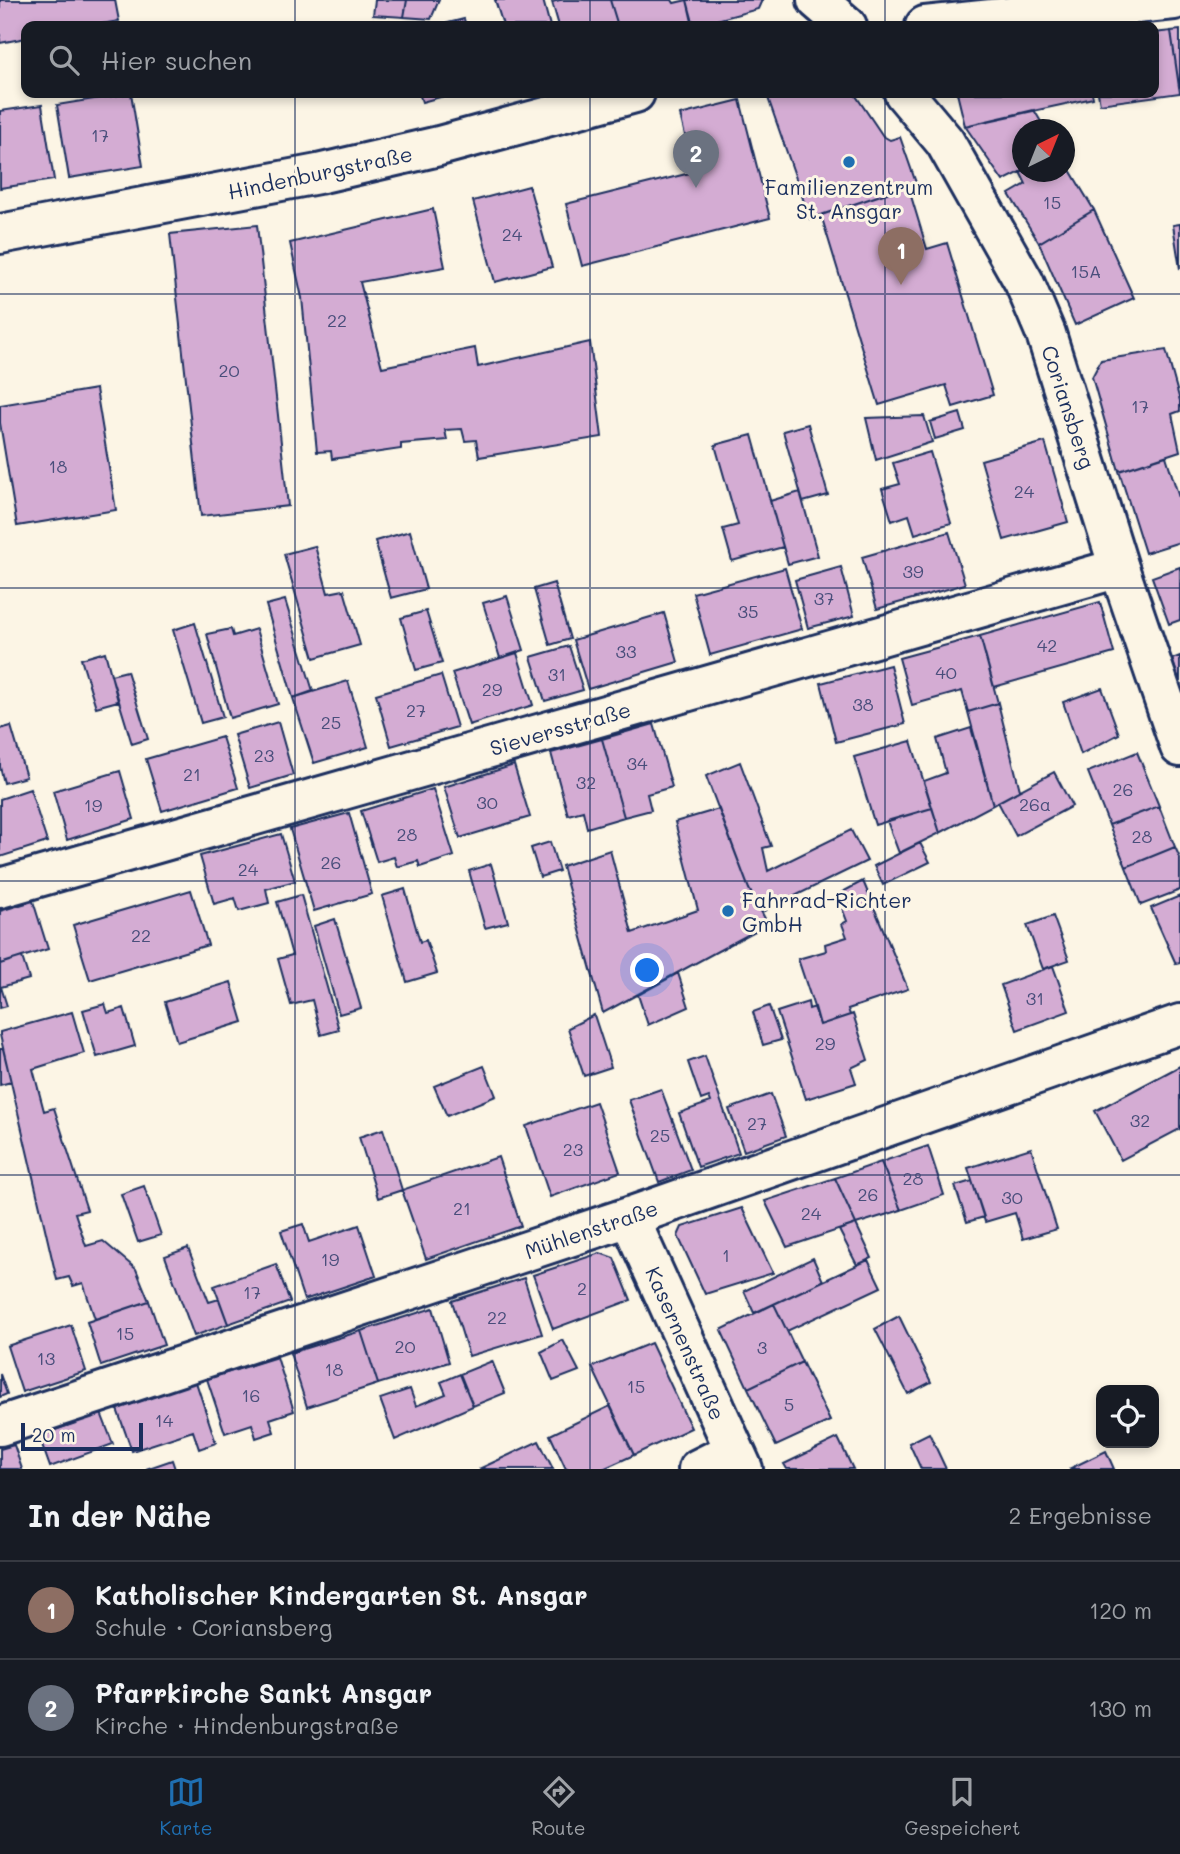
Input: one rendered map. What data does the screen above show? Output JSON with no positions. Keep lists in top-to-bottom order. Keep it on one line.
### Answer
{"streets":{"street":["Hindenburgstraße","Coriansberg","Sieversstraße","Mühlenstraße","Kasernenstraße"]},"crossings":[["Coriansberg","Sieversstraße"],["Mühlenstraße","Kasernenstraße"]],"places":["Familienzentrum St. Ansgar","Fahrrad-Richter GmbH"],"house_numbers":["17","15","24","15A","22","20","17","18","24","39","37","35","42","33","40","31","29","38","27","25","23","34","21","32","26","30","26a","19","28","28","26","24","22","31","29","32","27","25","23","28","26","30","21","24","1","19","2","17","22","15","20","3","13","18","15","16","5","14"],"scale_bar":"20 m","north":"top right","page":{"search":"Hier suchen","pins":["2","1"],"scale":"20 m","heading":["In der Nähe","2 Ergebnisse"],"list":[{"mark":"1","name":"Katholischer Kindergarten St. Ansgar","note":"Schule · Coriansberg","value":"120 m"},{"mark":"2","name":"Pfarrkirche Sankt Ansgar","note":"Kirche · Hindenburgstraße","value":"130 m"}],"nav":["Karte","Route","Gespeichert"]}}
